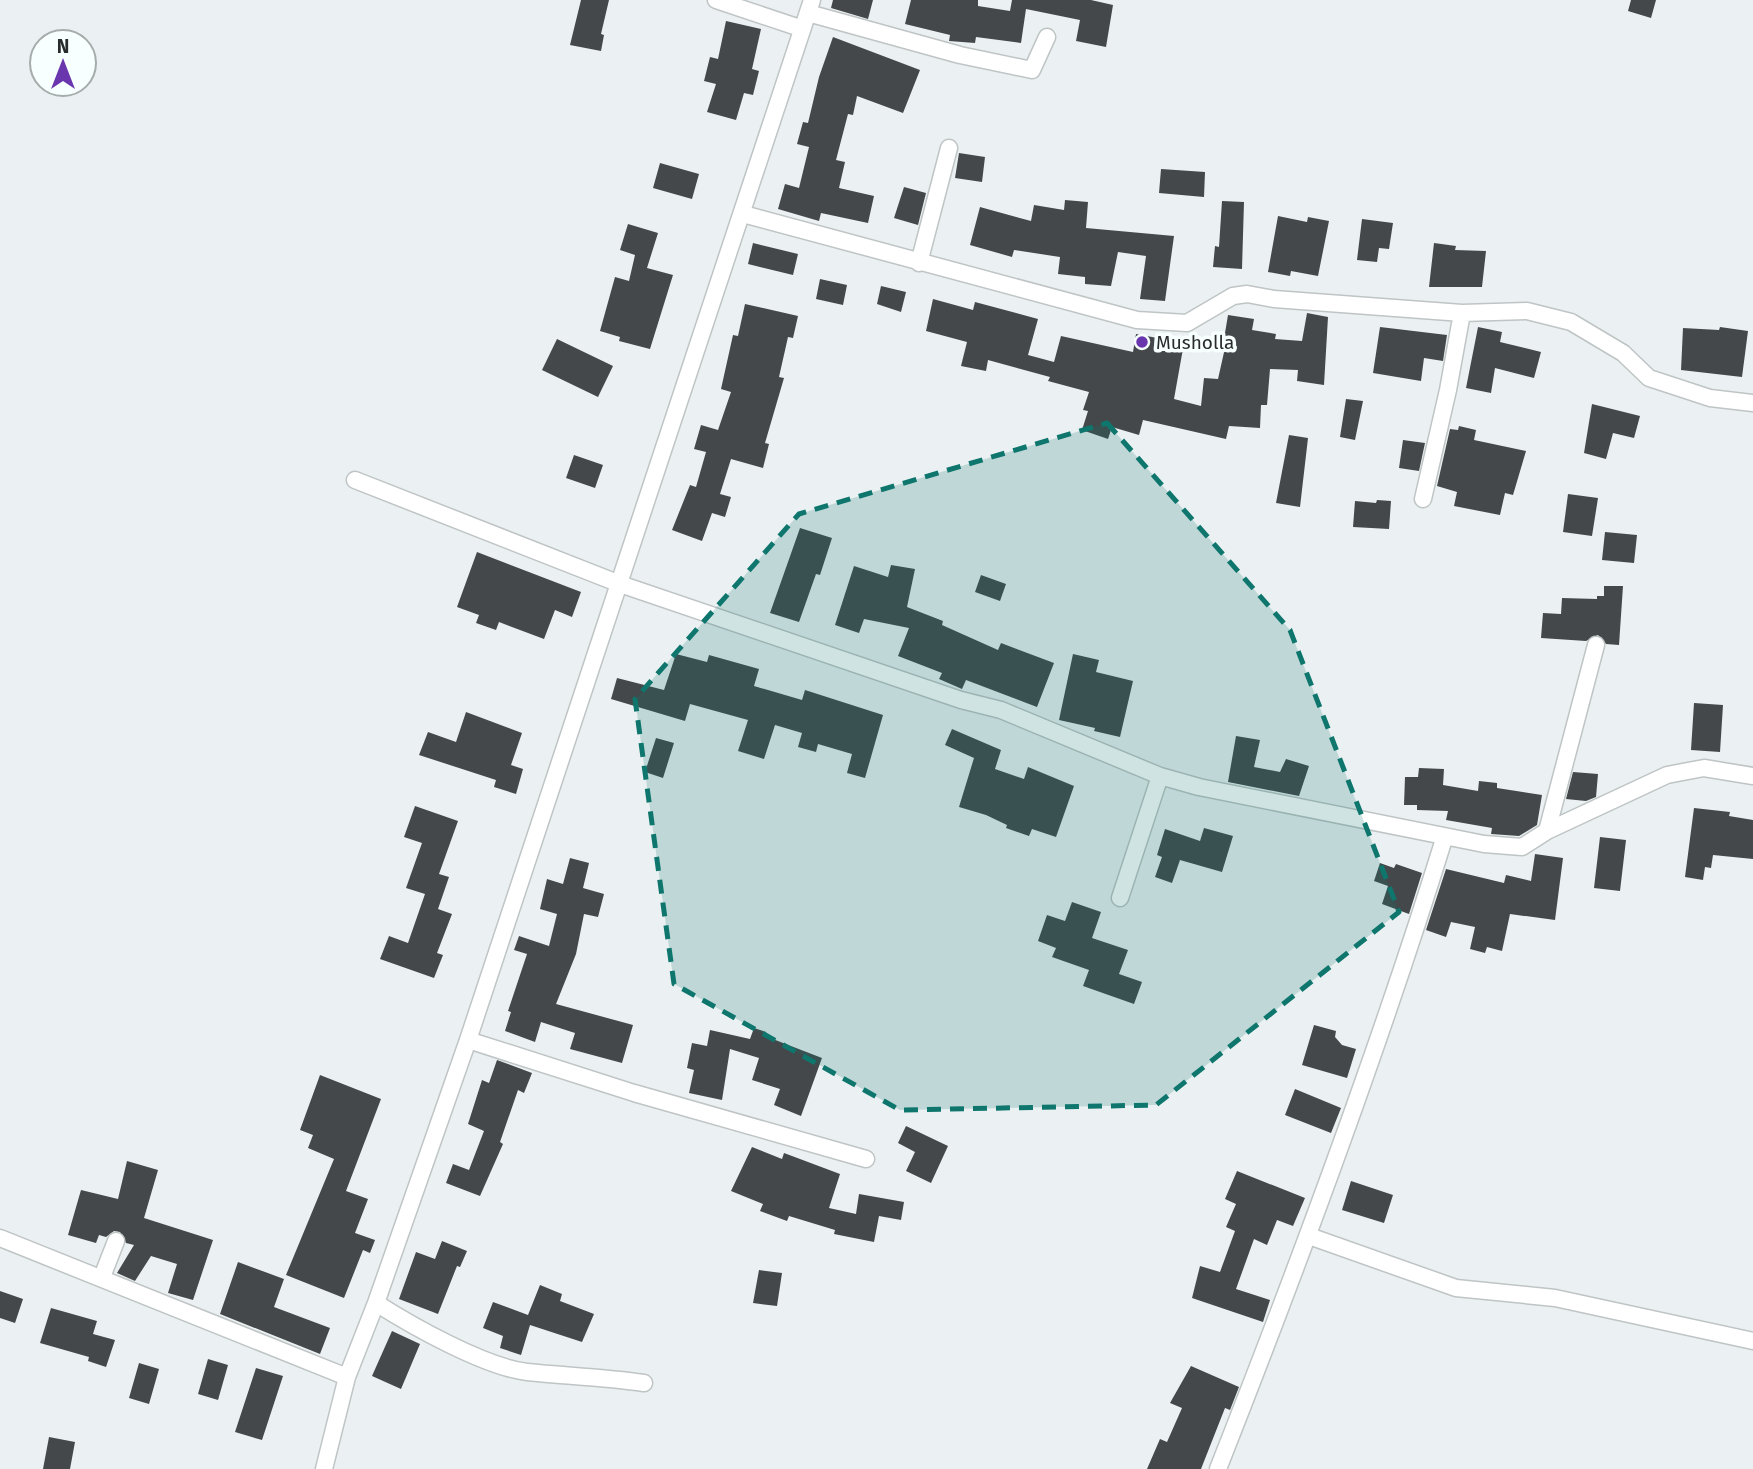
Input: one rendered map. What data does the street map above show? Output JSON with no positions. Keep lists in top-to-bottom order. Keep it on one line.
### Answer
{"places":["Musholla"],"north":"top"}
